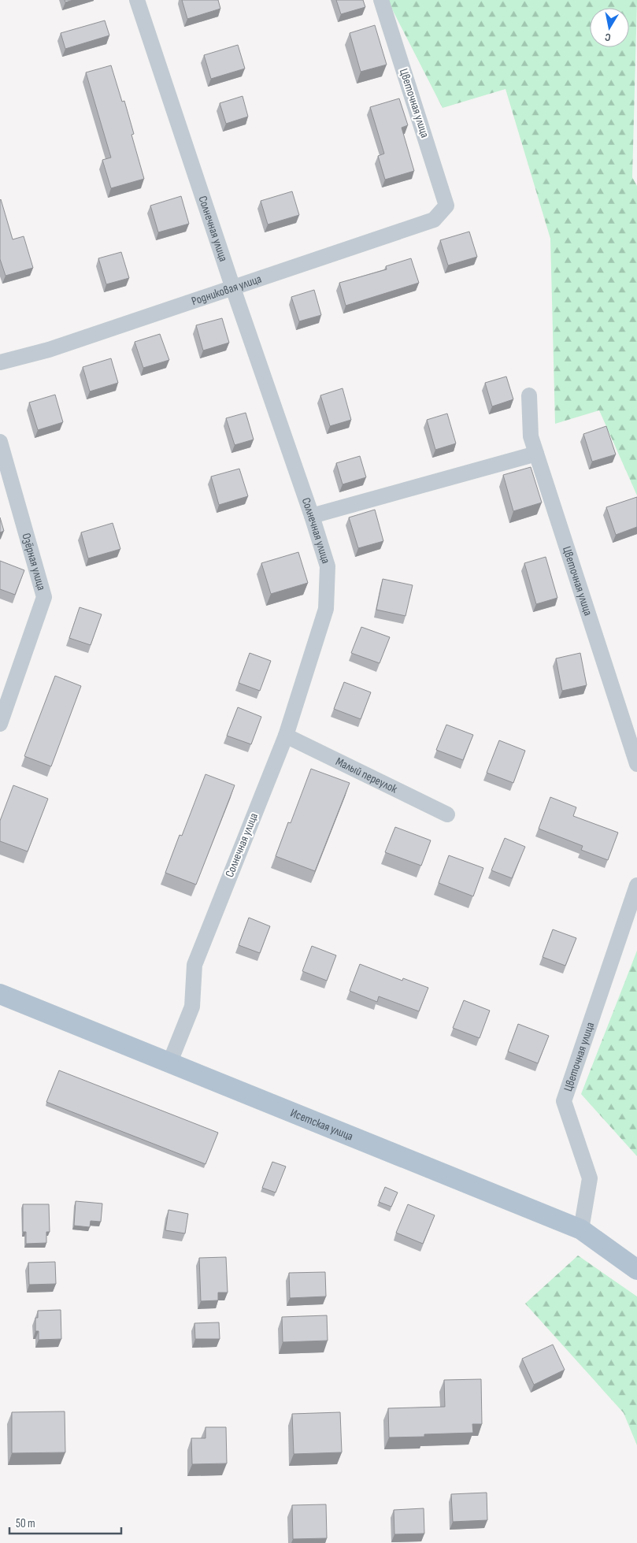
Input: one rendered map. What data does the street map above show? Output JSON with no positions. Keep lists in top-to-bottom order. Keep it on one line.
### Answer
{"streets":{"main road":["Исетская улица"],"street":["Цветочная улица","Солнечная улица","Родниковая улица","Озёрная улица","Малый переулок"]},"crossings":[["Цветочная улица","Родниковая улица"],["Цветочная улица","Исетская улица"],["Солнечная улица","Родниковая улица"],["Солнечная улица","Малый переулок"],["Солнечная улица","Исетская улица"]],"scale_bar":"50 m","north":"bottom"}
